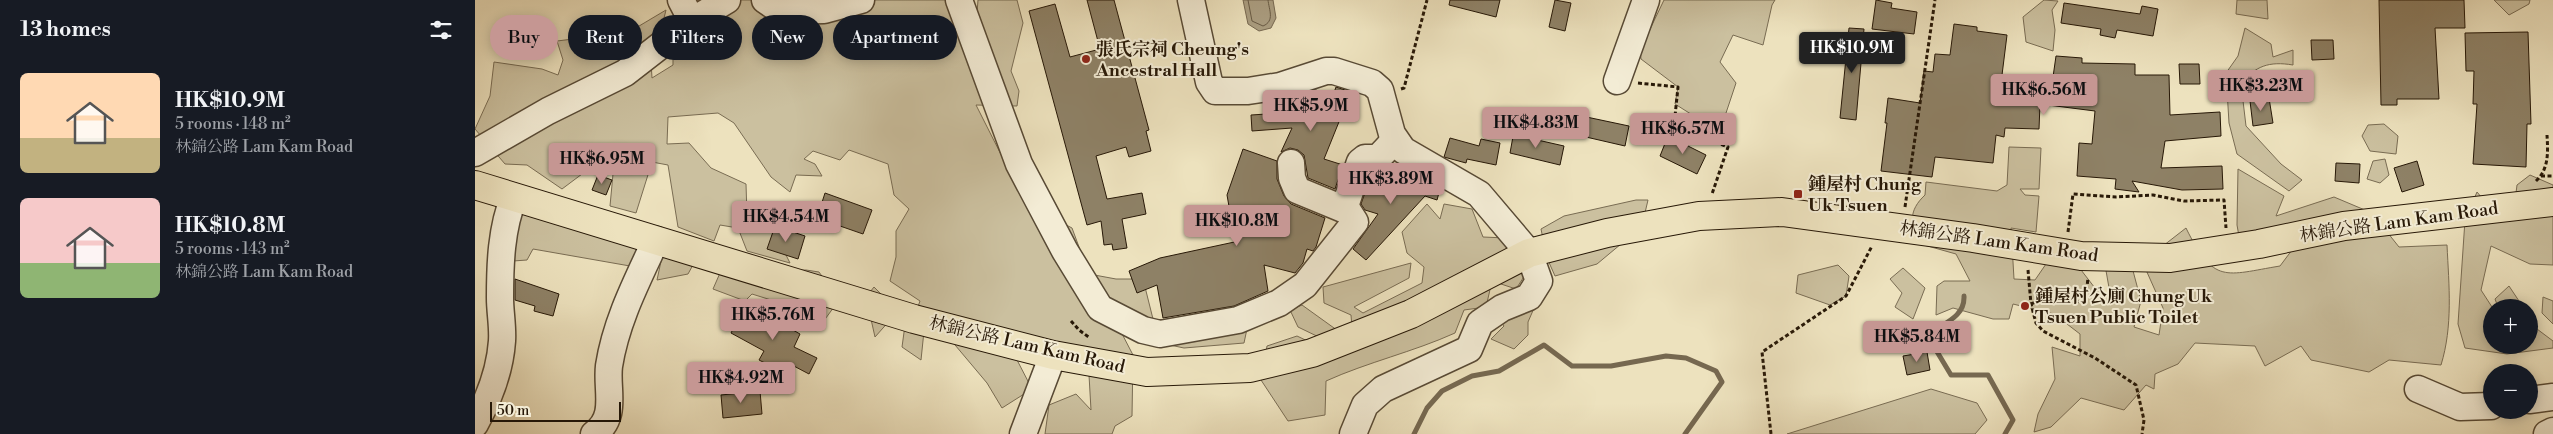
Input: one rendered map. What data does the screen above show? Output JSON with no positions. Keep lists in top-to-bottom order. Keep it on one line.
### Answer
{"streets":{"main road":["林錦公路 Lam Kam Road"]},"places":{"other":["張氏宗祠 Cheung's Ancestral Hall","鍾屋村公廁 Chung Uk Tsuen Public Toilet"],"transit":["鍾屋村 Chung Uk Tsuen"]},"scale_bar":"50 m","page":{"heading":"13 homes","chip":["Buy","Rent","Filters","New","Apartment"],"price":["HK$10.9M","HK$3.23M","HK$6.56M","HK$5.9M","HK$4.83M","HK$6.57M","HK$6.95M","HK$3.89M","HK$4.54M","HK$10.8M","HK$5.76M","HK$5.84M","HK$4.92M"],"list":[{"name":"HK$10.9M","note":"5 rooms · 148 m² · 林錦公路 Lam Kam Road"},{"name":"HK$10.8M","note":"5 rooms · 143 m² · 林錦公路 Lam Kam Road"}],"map_buttons":["+","−"],"scale":"50 m"}}
